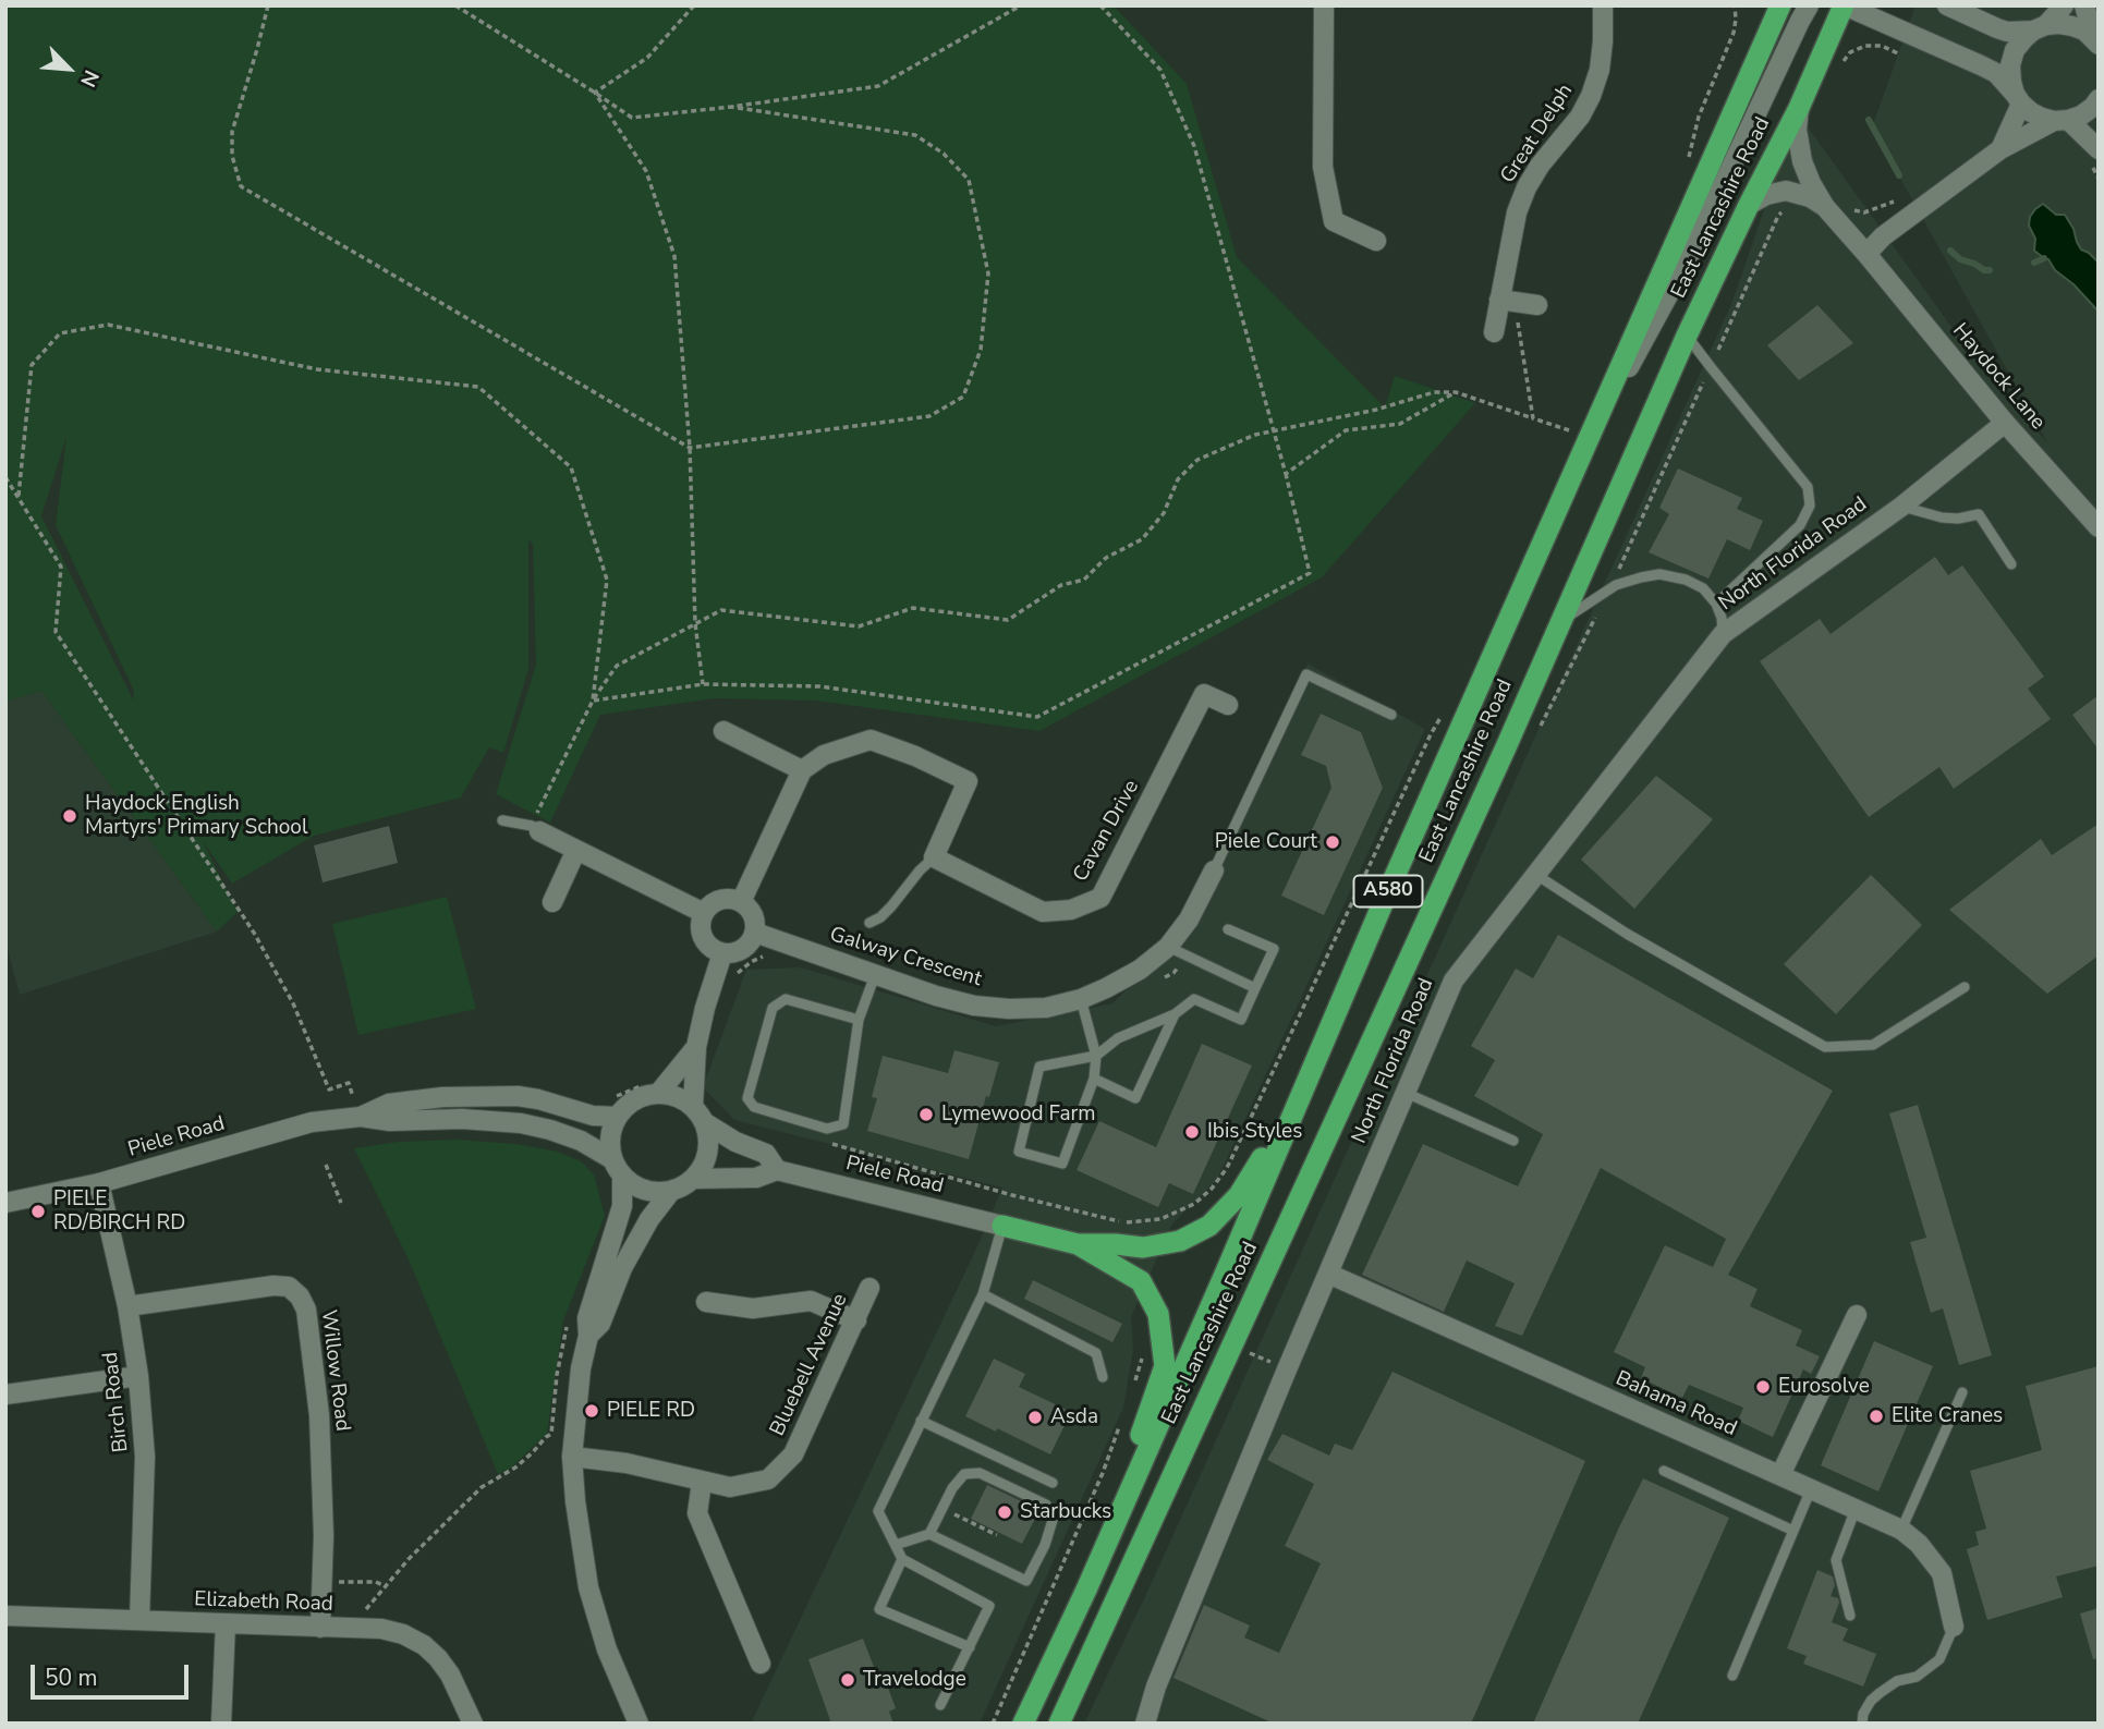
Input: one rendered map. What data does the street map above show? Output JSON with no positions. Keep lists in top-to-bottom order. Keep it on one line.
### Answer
{"streets":{"highway":["East Lancashire Road","A580"],"street":["Great Delph","Haydock Lane","North Florida Road","Cavan Drive","Galway Crescent","Piele Road","Bluebell Avenue","Willow Road","Birch Road","Bahama Road","Elizabeth Road"]},"crossings":[["East Lancashire Road","Haydock Lane"],["Haydock Lane","North Florida Road"],["North Florida Road","Bahama Road"],["Piele Road","Birch Road"],["Willow Road","Birch Road"],["Willow Road","Elizabeth Road"],["Birch Road","Elizabeth Road"]],"places":["Haydock English Martyrs' Primary School","Piele Court","Lymewood Farm","Ibis Styles","PIELE RD/BIRCH RD","Eurosolve","PIELE RD","Elite Cranes","Asda","Starbucks","Travelodge"],"scale_bar":"50 m","north":"bottom right"}
